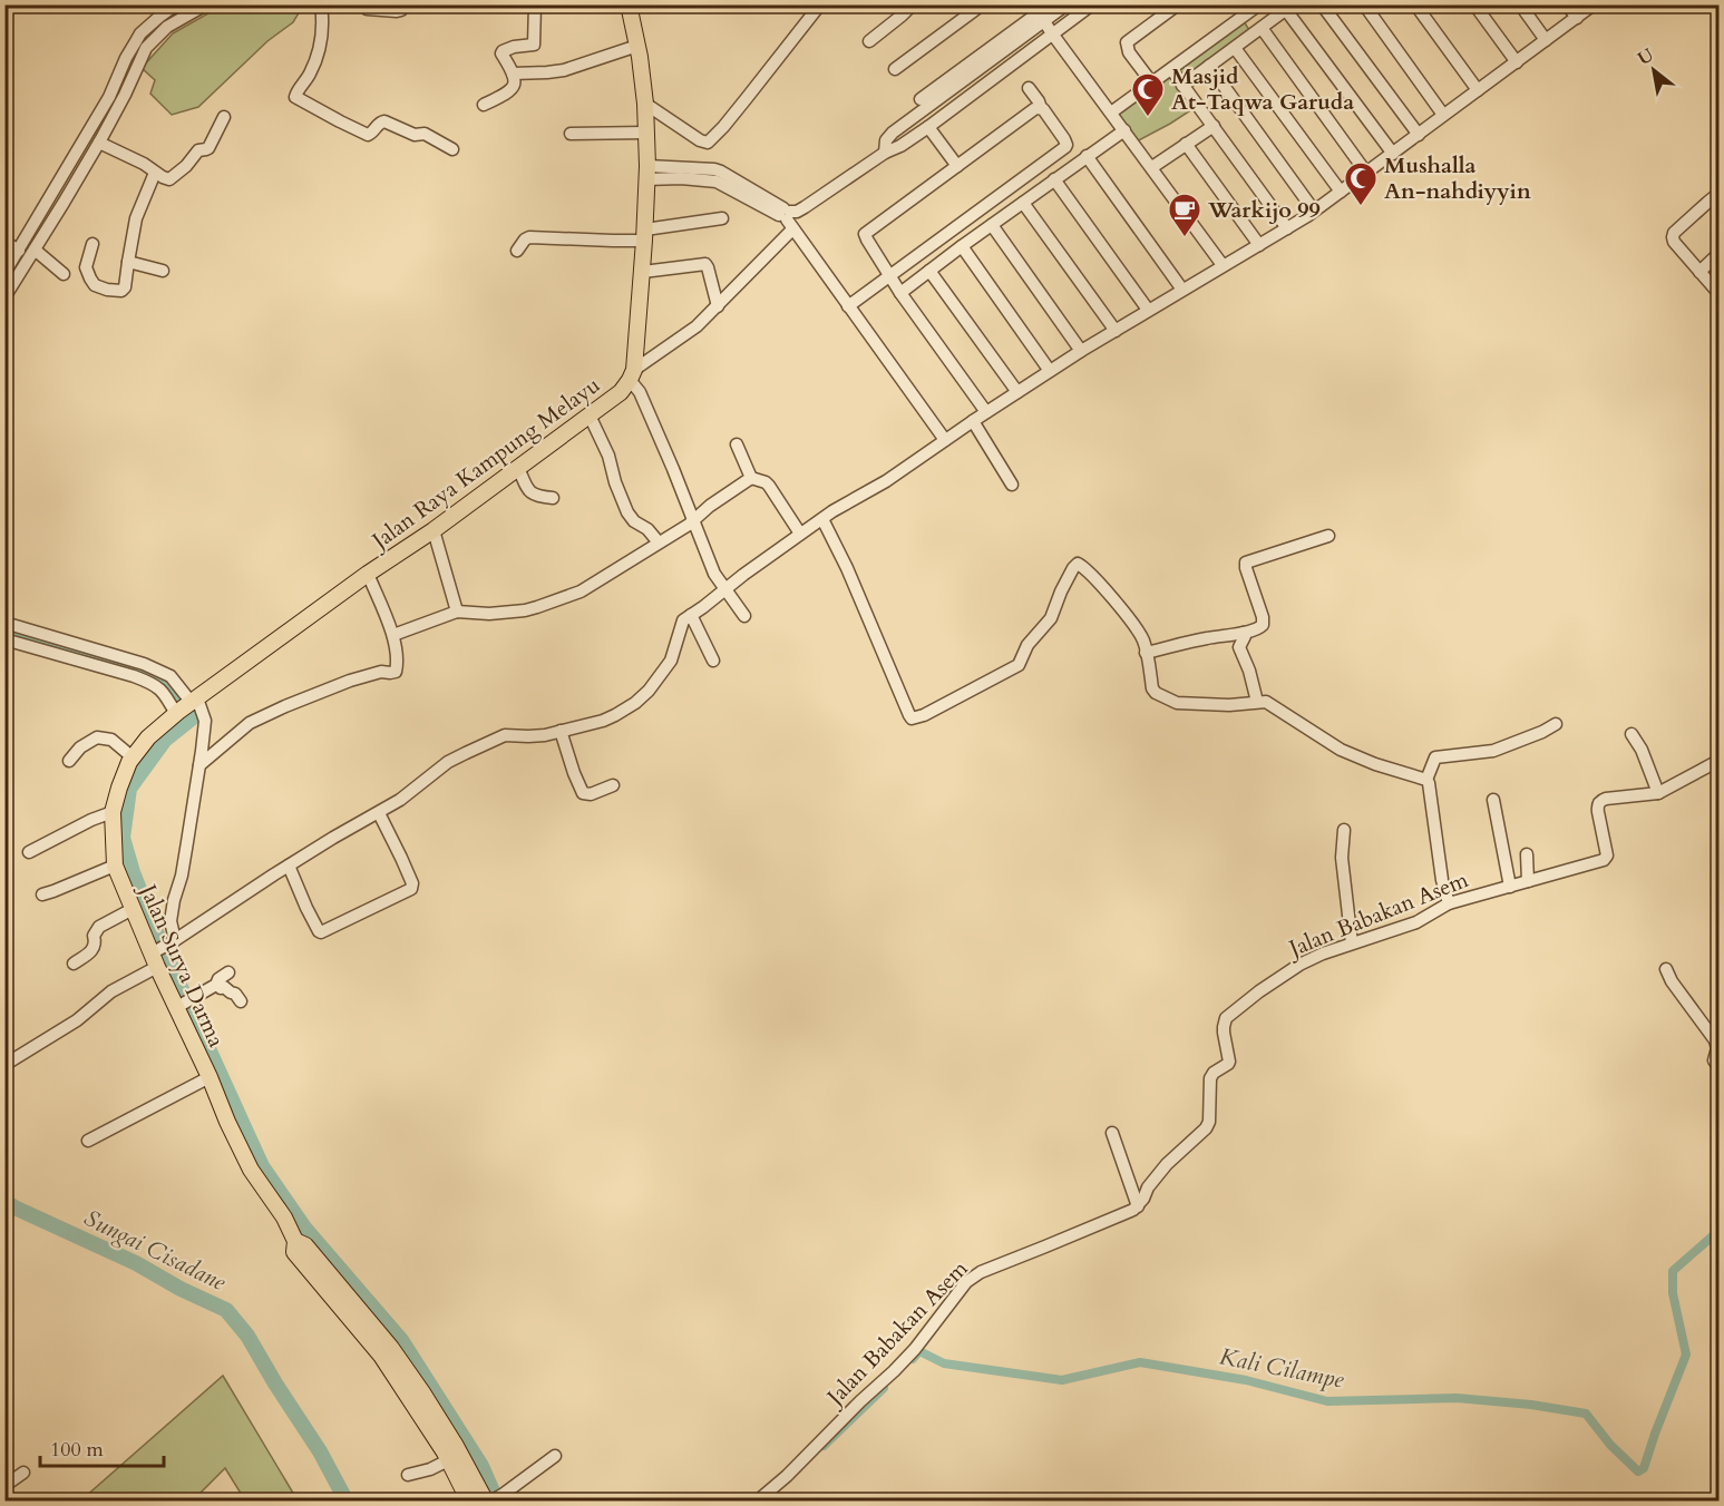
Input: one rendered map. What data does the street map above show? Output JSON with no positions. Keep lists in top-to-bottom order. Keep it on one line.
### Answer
{"streets":{"main road":["Jalan Raya Kampung Melayu","Jalan Surya Darma"],"street":["Jalan Babakan Asem"]},"crossings":[["Jalan Raya Kampung Melayu","Jalan Surya Darma"]],"water":["Sungai Cisadane","Kali Cilampe"],"places":{"mosque":["Masjid At-Taqwa Garuda","Mushalla An-nahdiyyin"],"cafe":["Warkijo 99"]},"scale_bar":"100 m","north":"top left"}
